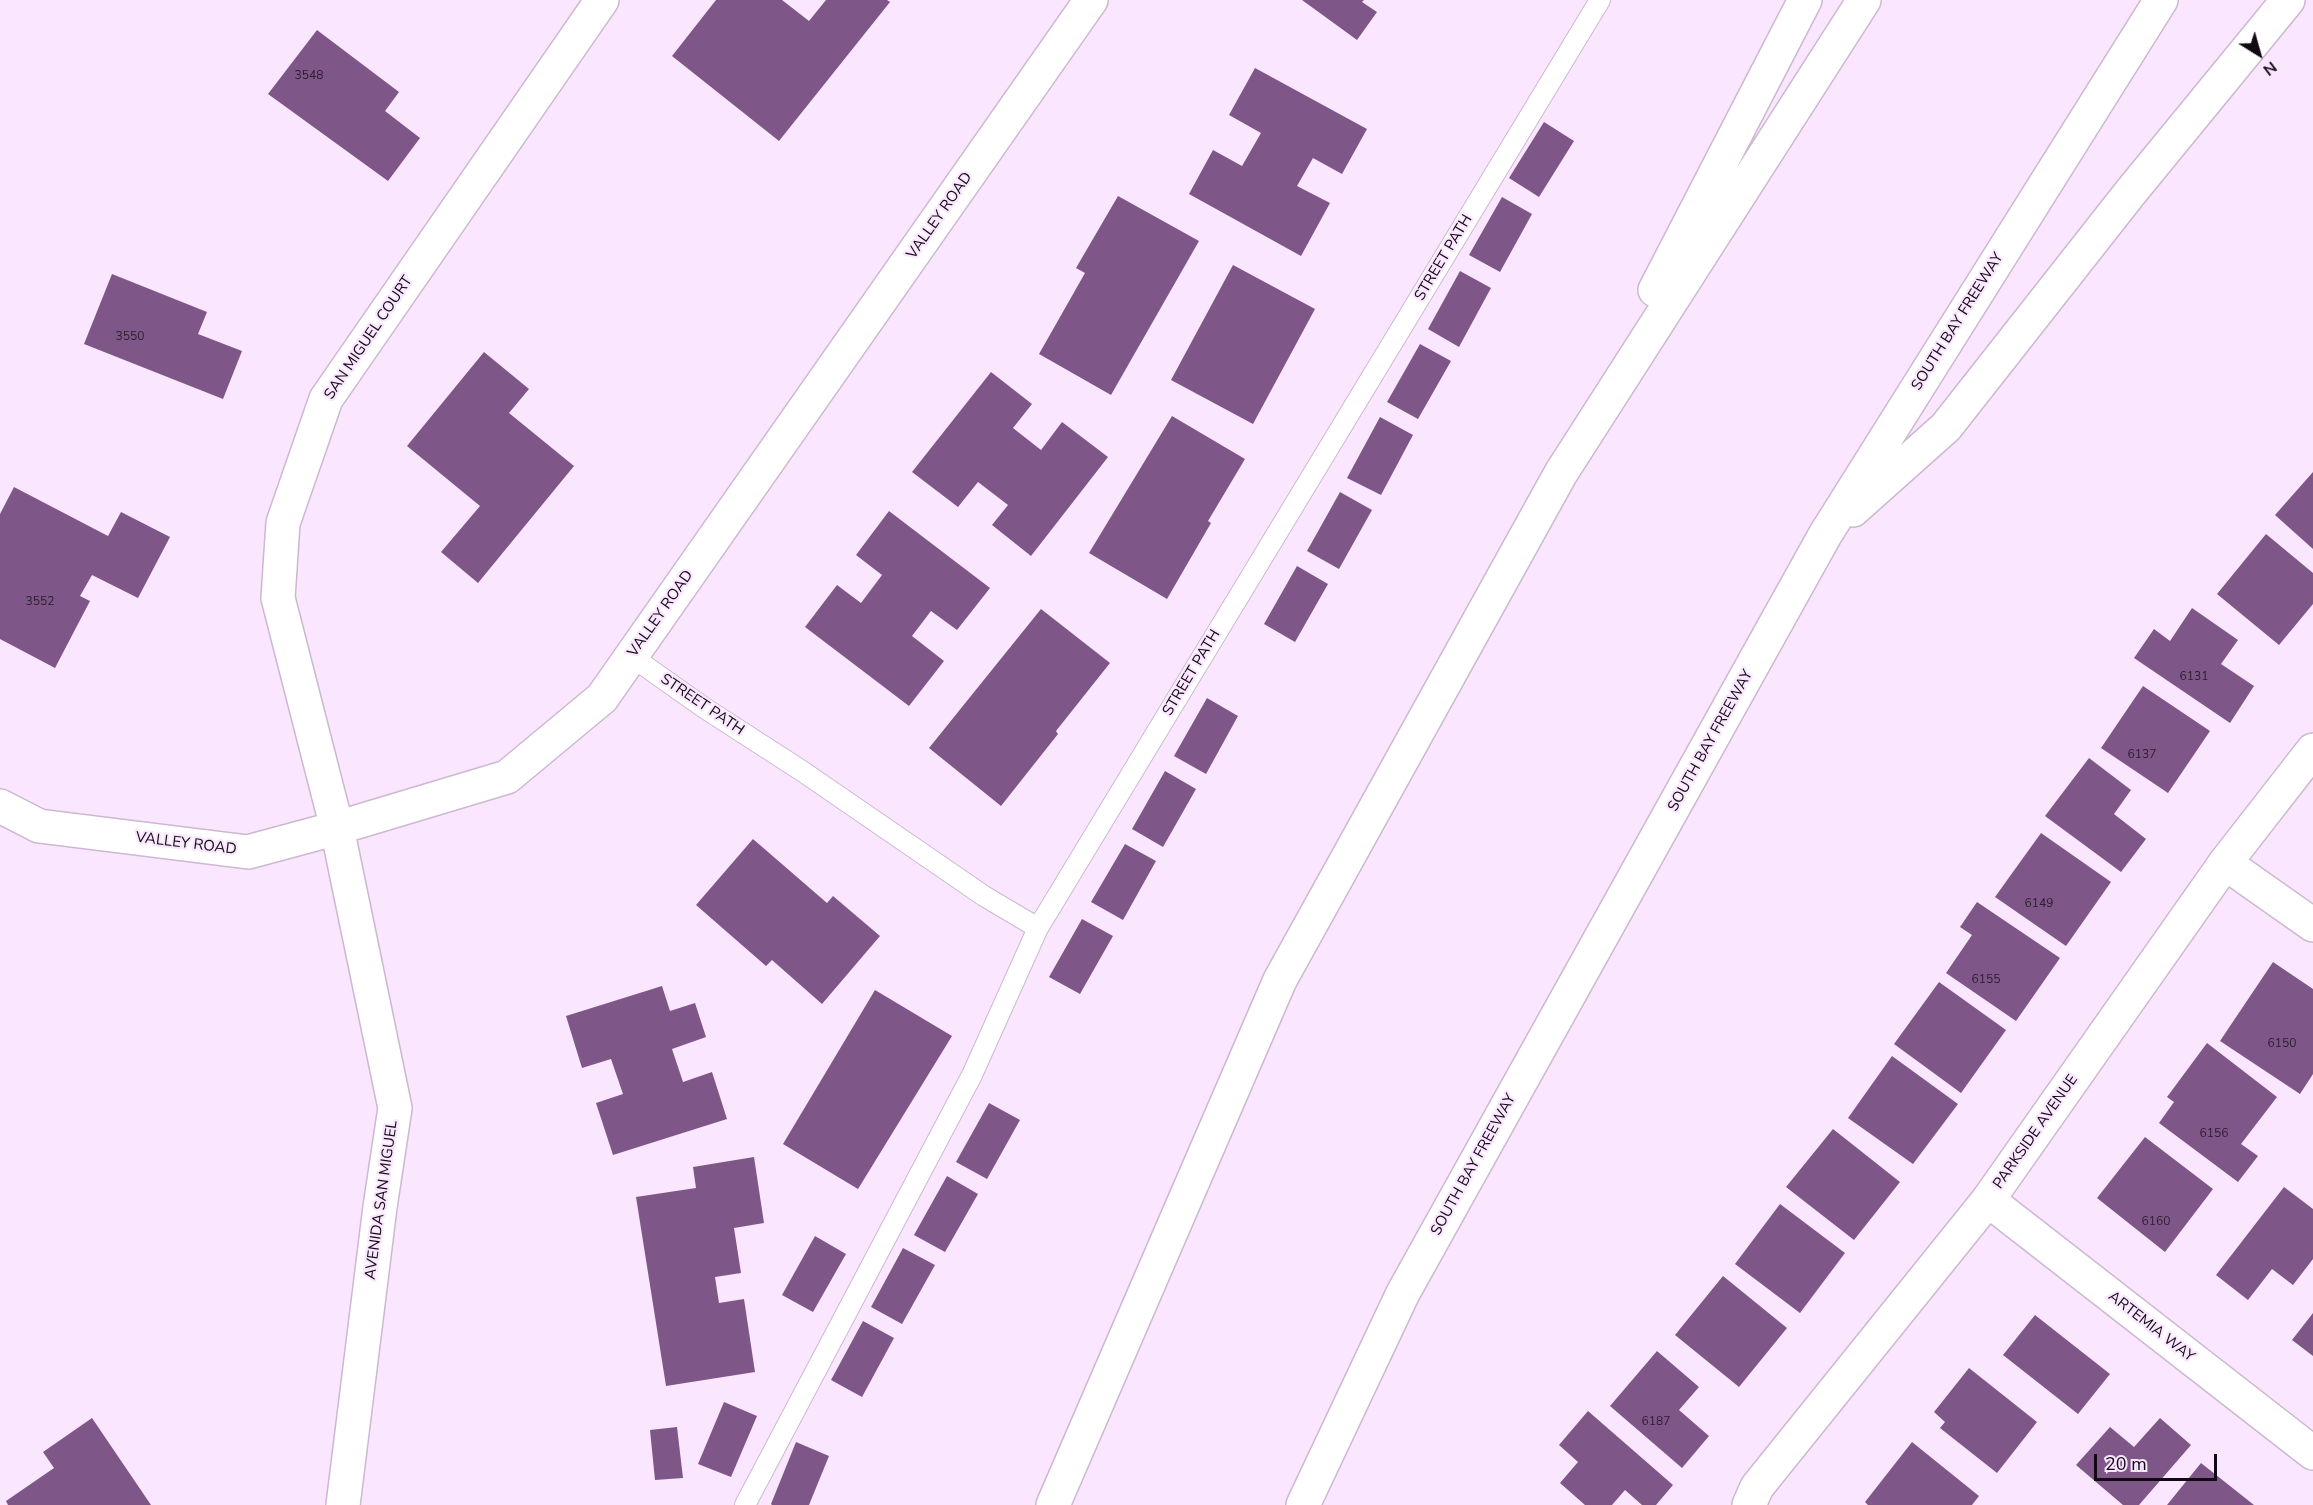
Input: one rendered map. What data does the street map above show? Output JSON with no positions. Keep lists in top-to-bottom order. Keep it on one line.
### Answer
{"streets":{"main road":["VALLEY ROAD","SOUTH BAY FREEWAY","SAN MIGUEL COURT","PARKSIDE AVENUE","AVENIDA SAN MIGUEL","ARTEMIA WAY"],"lane":["STREET PATH"]},"crossings":[["VALLEY ROAD","STREET PATH"],["VALLEY ROAD","SAN MIGUEL COURT"],["VALLEY ROAD","AVENIDA SAN MIGUEL"],["SAN MIGUEL COURT","AVENIDA SAN MIGUEL"],["PARKSIDE AVENUE","ARTEMIA WAY"]],"house_numbers":["3548","3550","3552","6131","6137","6149","6155","6150","6156","6160","6187"],"scale_bar":"20 m","north":"bottom right"}
